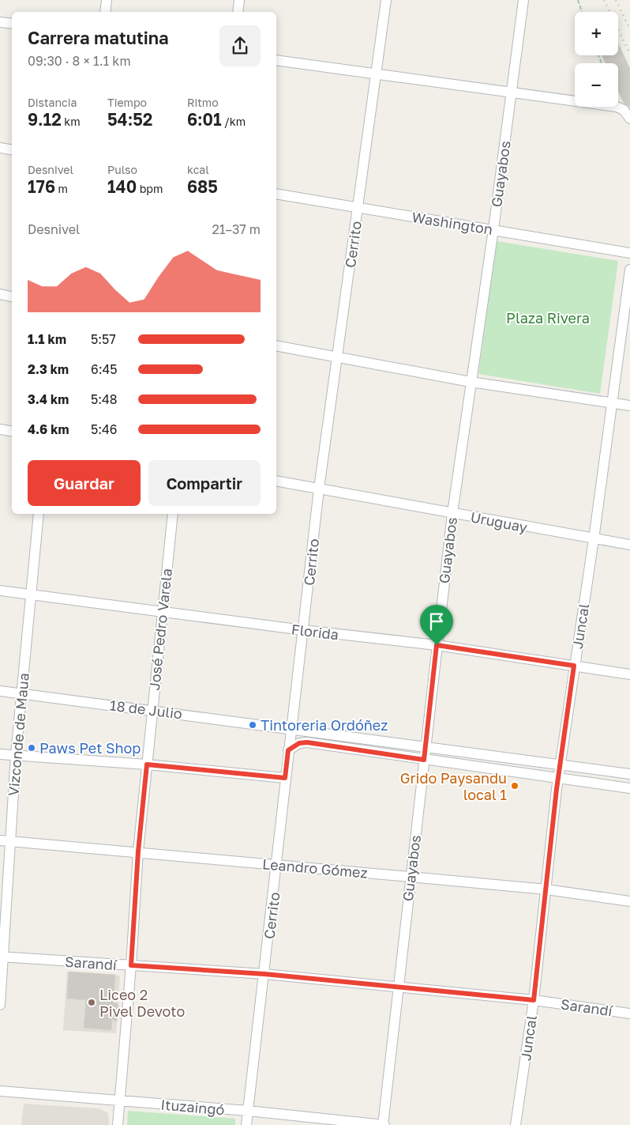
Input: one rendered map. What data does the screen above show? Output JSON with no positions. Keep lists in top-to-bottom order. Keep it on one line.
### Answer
{"streets":{"street":["Guayabos","Washington","Cerrito","Uruguay","Juncal","José Pedro Varela","Florida","18 de Julio","Vizconde de Maua","Leandro Gómez","Sarandí","Ituzaingó"]},"crossings":[["Guayabos","Washington"],["Guayabos","Uruguay"],["Guayabos","Florida"],["Guayabos","18 de Julio"],["Guayabos","Leandro Gómez"],["Guayabos","Sarandí"],["Guayabos","Ituzaingó"],["Washington","Cerrito"],["Cerrito","Uruguay"],["Cerrito","Florida"],["Cerrito","18 de Julio"],["Cerrito","Leandro Gómez"],["Cerrito","Sarandí"],["Cerrito","Ituzaingó"],["Uruguay","Juncal"],["Juncal","Florida"],["Juncal","18 de Julio"],["Juncal","Leandro Gómez"],["Juncal","Sarandí"],["José Pedro Varela","Florida"],["José Pedro Varela","18 de Julio"],["José Pedro Varela","Leandro Gómez"],["José Pedro Varela","Sarandí"],["José Pedro Varela","Ituzaingó"],["Florida","Vizconde de Maua"],["18 de Julio","Vizconde de Maua"],["Vizconde de Maua","Leandro Gómez"],["Vizconde de Maua","Sarandí"]],"parks":["Plaza Rivera"],"places":["Tintoreria Ordóñez","Paws Pet Shop","Grido Paysandu local 1","Liceo 2 Pivel Devoto"],"page":{"map_buttons":["+","−"],"heading":["Carrera matutina","09:30 · 8 × 1.1 km"],"stats":[["Distancia","9.12 km"],["Tiempo","54:52"],["Ritmo","6:01 /km"],["Desnivel","176 m"],["Pulso","140 bpm"],["kcal","685"]],"chart":["Desnivel","21–37 m"],"list":[{"name":"1.1 km","note":"5:57"},{"name":"2.3 km","note":"6:45"},{"name":"3.4 km","note":"5:48"},{"name":"4.6 km","note":"5:46"}],"buttons":["Guardar","Compartir"]}}
